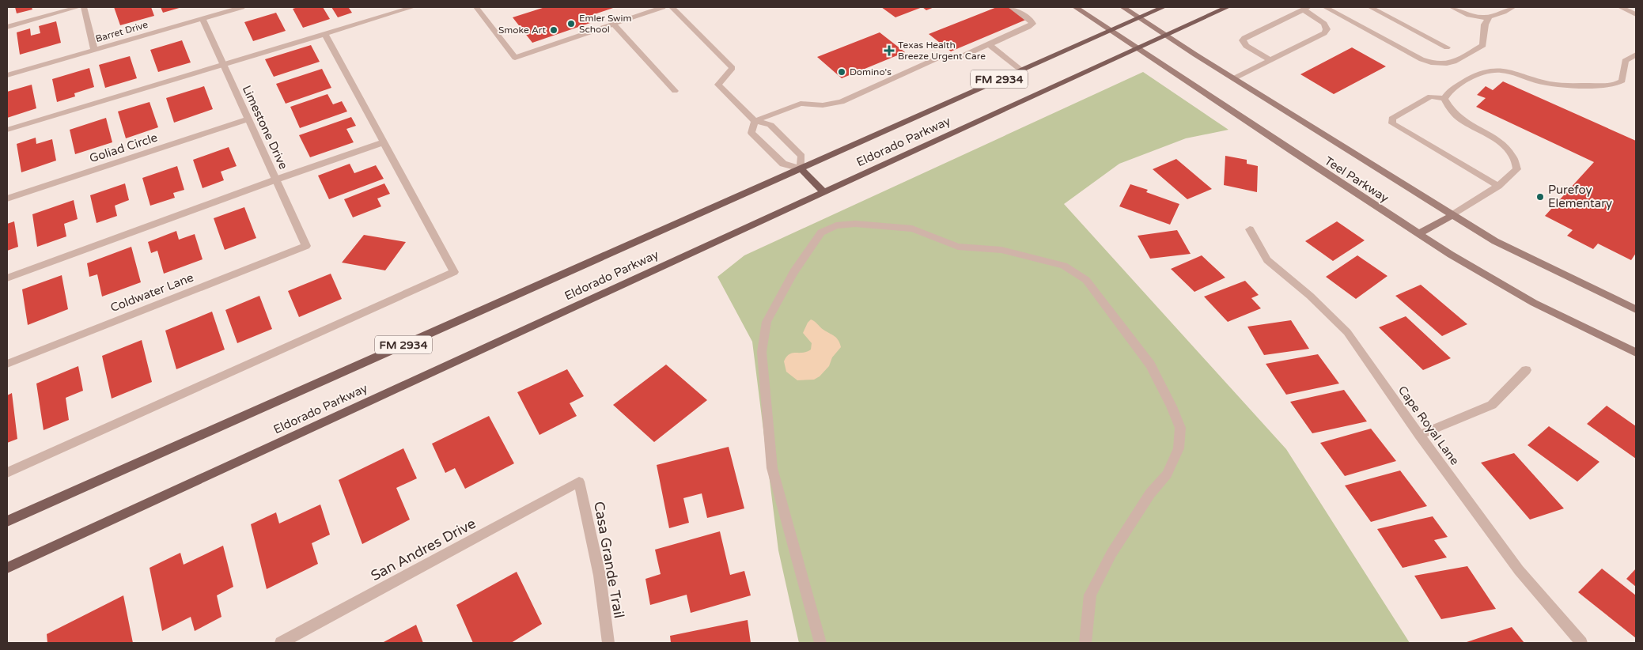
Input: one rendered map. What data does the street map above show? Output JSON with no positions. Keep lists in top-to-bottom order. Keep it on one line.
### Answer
{"streets":{"main road":["FM 2934","Eldorado Parkway","Teel Parkway"],"street":["Barret Drive","Limestone Drive","Goliad Circle","Coldwater Lane","Cape Royal Lane","San Andres Drive","Casa Grande Trail"]},"crossings":[["Barret Drive","Limestone Drive"],["Limestone Drive","Goliad Circle"],["Limestone Drive","Coldwater Lane"],["Eldorado Parkway","Teel Parkway"],["San Andres Drive","Casa Grande Trail"]],"places":{"other":["Emler Swim School","Smoke Art","Domino's","Purefoy Elementary"],"health":["Texas Health Breeze Urgent Care"]}}
